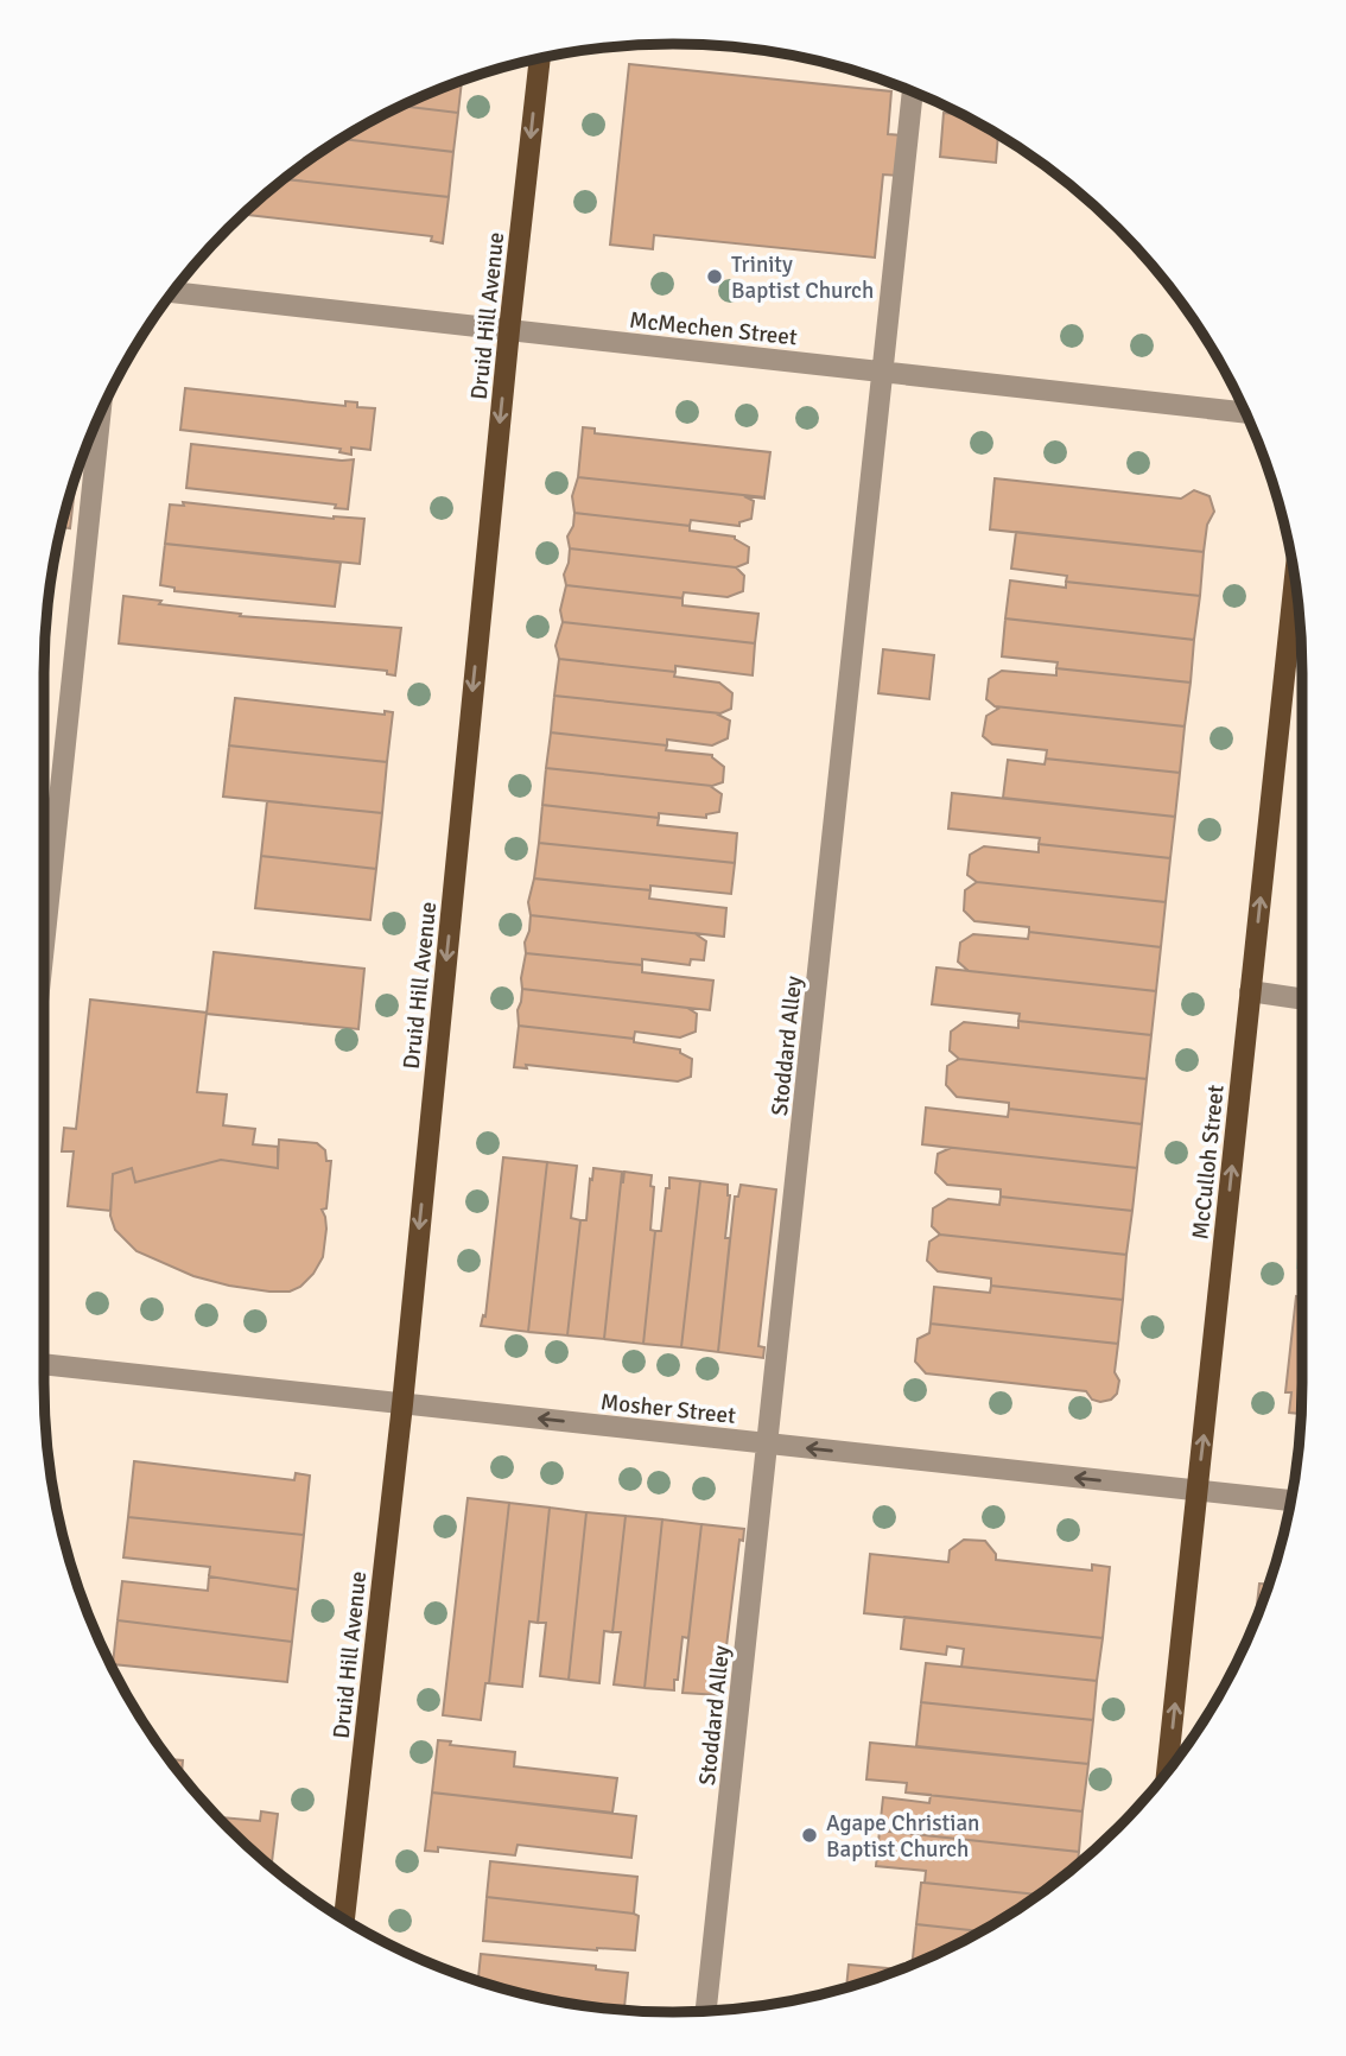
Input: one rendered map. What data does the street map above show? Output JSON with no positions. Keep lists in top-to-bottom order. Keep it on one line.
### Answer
{"streets":{"main road":["Druid Hill Avenue","McCulloh Street"],"street":["McMechen Street","Stoddard Alley","Mosher Street"]},"crossings":[["Druid Hill Avenue","McMechen Street"],["Druid Hill Avenue","Mosher Street"],["McMechen Street","Stoddard Alley"],["Stoddard Alley","Mosher Street"],["McCulloh Street","Mosher Street"]],"one_way":["Druid Hill Avenue","McCulloh Street","Mosher Street"],"places":["Trinity Baptist Church","Agape Christian Baptist Church"]}
